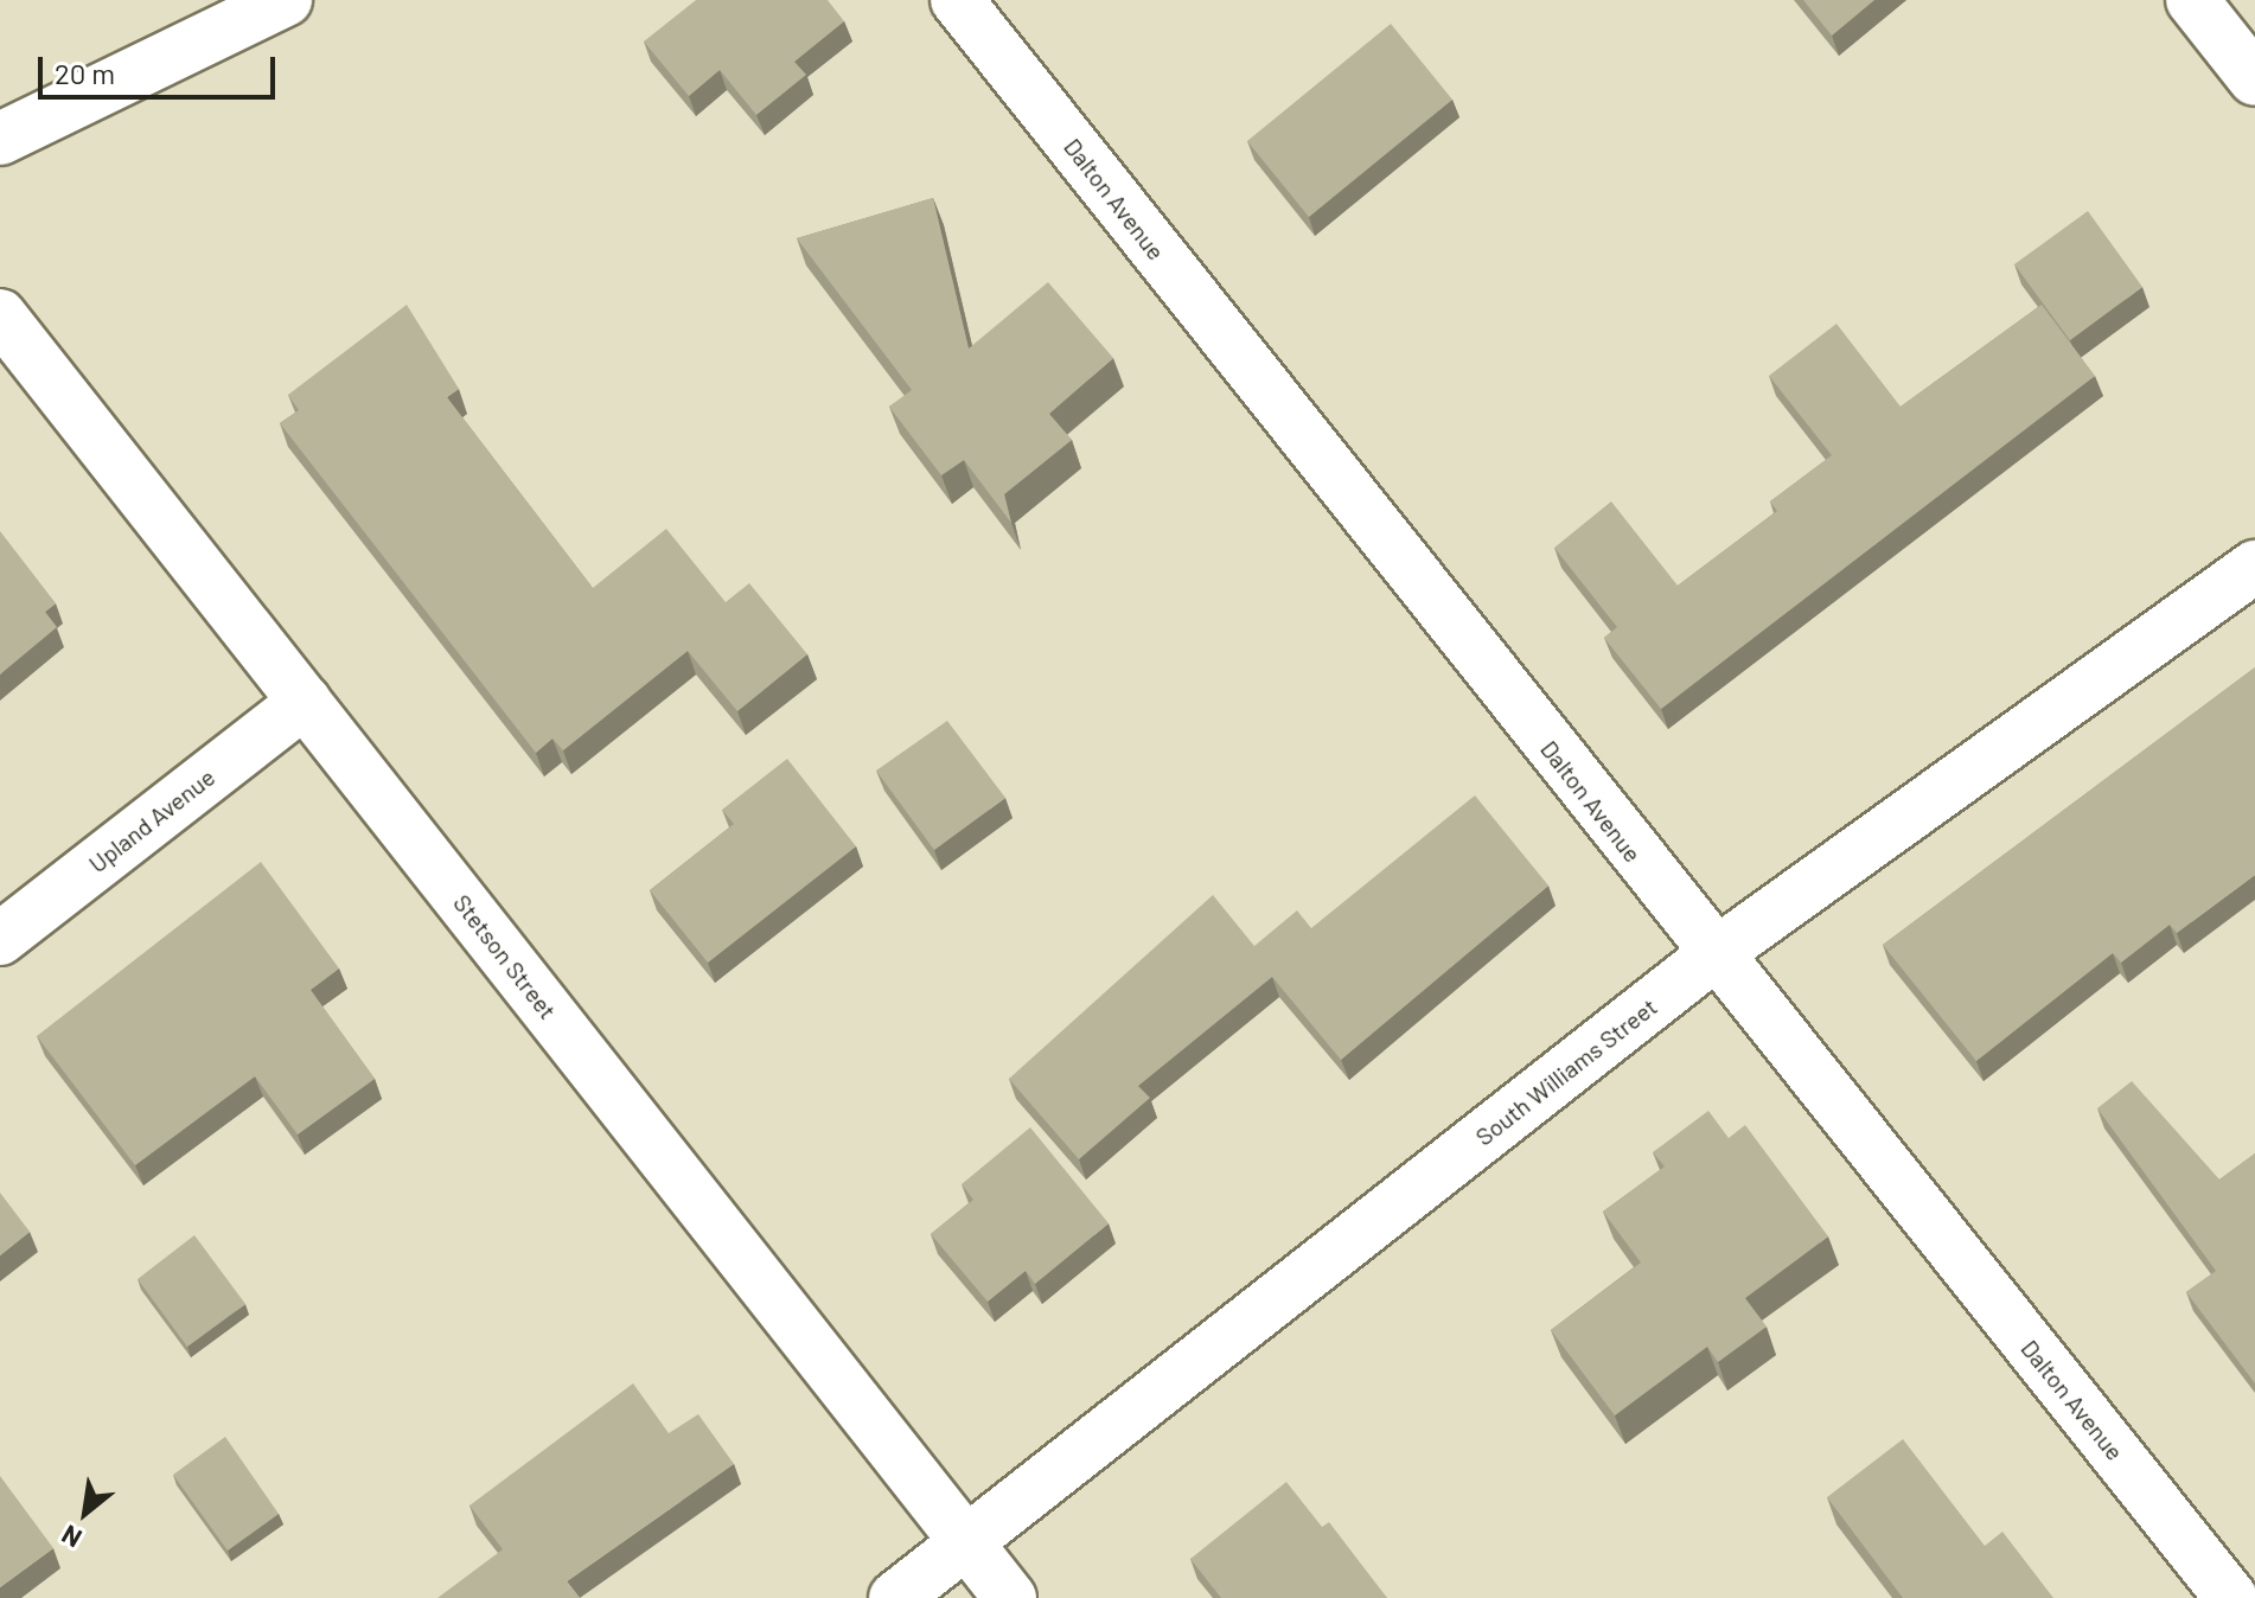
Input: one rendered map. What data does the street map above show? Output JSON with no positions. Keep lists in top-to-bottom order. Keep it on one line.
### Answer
{"streets":{"street":["Dalton Avenue","Upland Avenue","Stetson Street","South Williams Street"]},"crossings":[["Dalton Avenue","South Williams Street"],["Upland Avenue","Stetson Street"],["Stetson Street","South Williams Street"]],"scale_bar":"20 m","north":"bottom left"}
